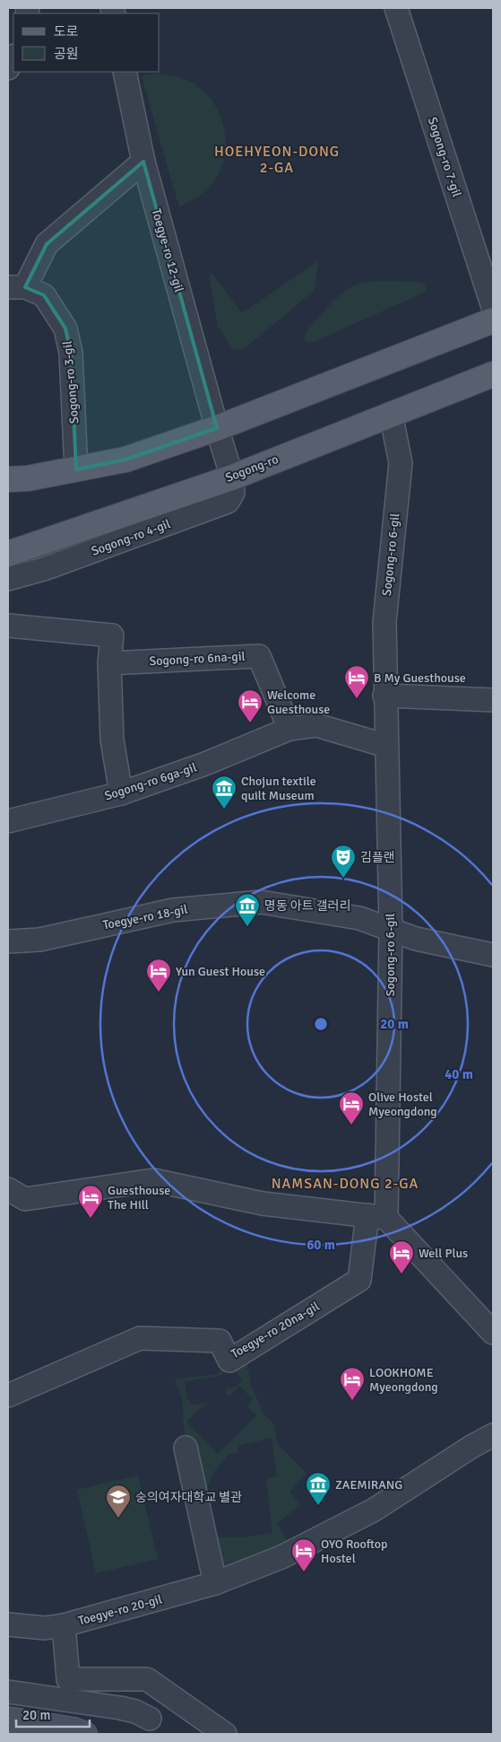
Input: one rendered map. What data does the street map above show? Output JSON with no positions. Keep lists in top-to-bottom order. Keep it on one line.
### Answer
{"streets":{"main road":["Sogong-ro"],"street":["Sogong-ro 7-gil","Toegye-ro 12-gil","Sogong-ro 3-gil","Sogong-ro 4-gil","Sogong-ro 6-gil","Sogong-ro 6na-gil","Sogong-ro 6ga-gil","Toegye-ro 18-gil","Toegye-ro 20na-gil","Toegye-ro 20-gil"]},"crossings":[["Toegye-ro 12-gil","Sogong-ro 3-gil"],["Toegye-ro 12-gil","Sogong-ro"],["Toegye-ro 12-gil","Sogong-ro 4-gil"],["Sogong-ro","Sogong-ro 4-gil"],["Sogong-ro","Sogong-ro 6-gil"],["Sogong-ro 6-gil","Toegye-ro 18-gil"],["Sogong-ro 6-gil","Toegye-ro 20na-gil"],["Sogong-ro 6na-gil","Sogong-ro 6ga-gil"]],"districts":["HOEHYEON-DONG 2-GA","NAMSAN-DONG 2-GA"],"places":{"hotel":["B My Guesthouse","Welcome Guesthouse","Yun Guest House","Olive Hostel Myeongdong","Guesthouse The Hill","Well Plus","LOOKHOME Myeongdong","OYO Rooftop Hostel"],"museum":["Chojun textile quilt Museum","명동 아트 갤러리","ZAEMIRANG"],"theatre":["김플랜"],"school or university":["숭의여자대학교 별관"]},"legend":["도로","공원"],"scale_bar":"20 m","rings":["20 m","40 m","60 m"]}
